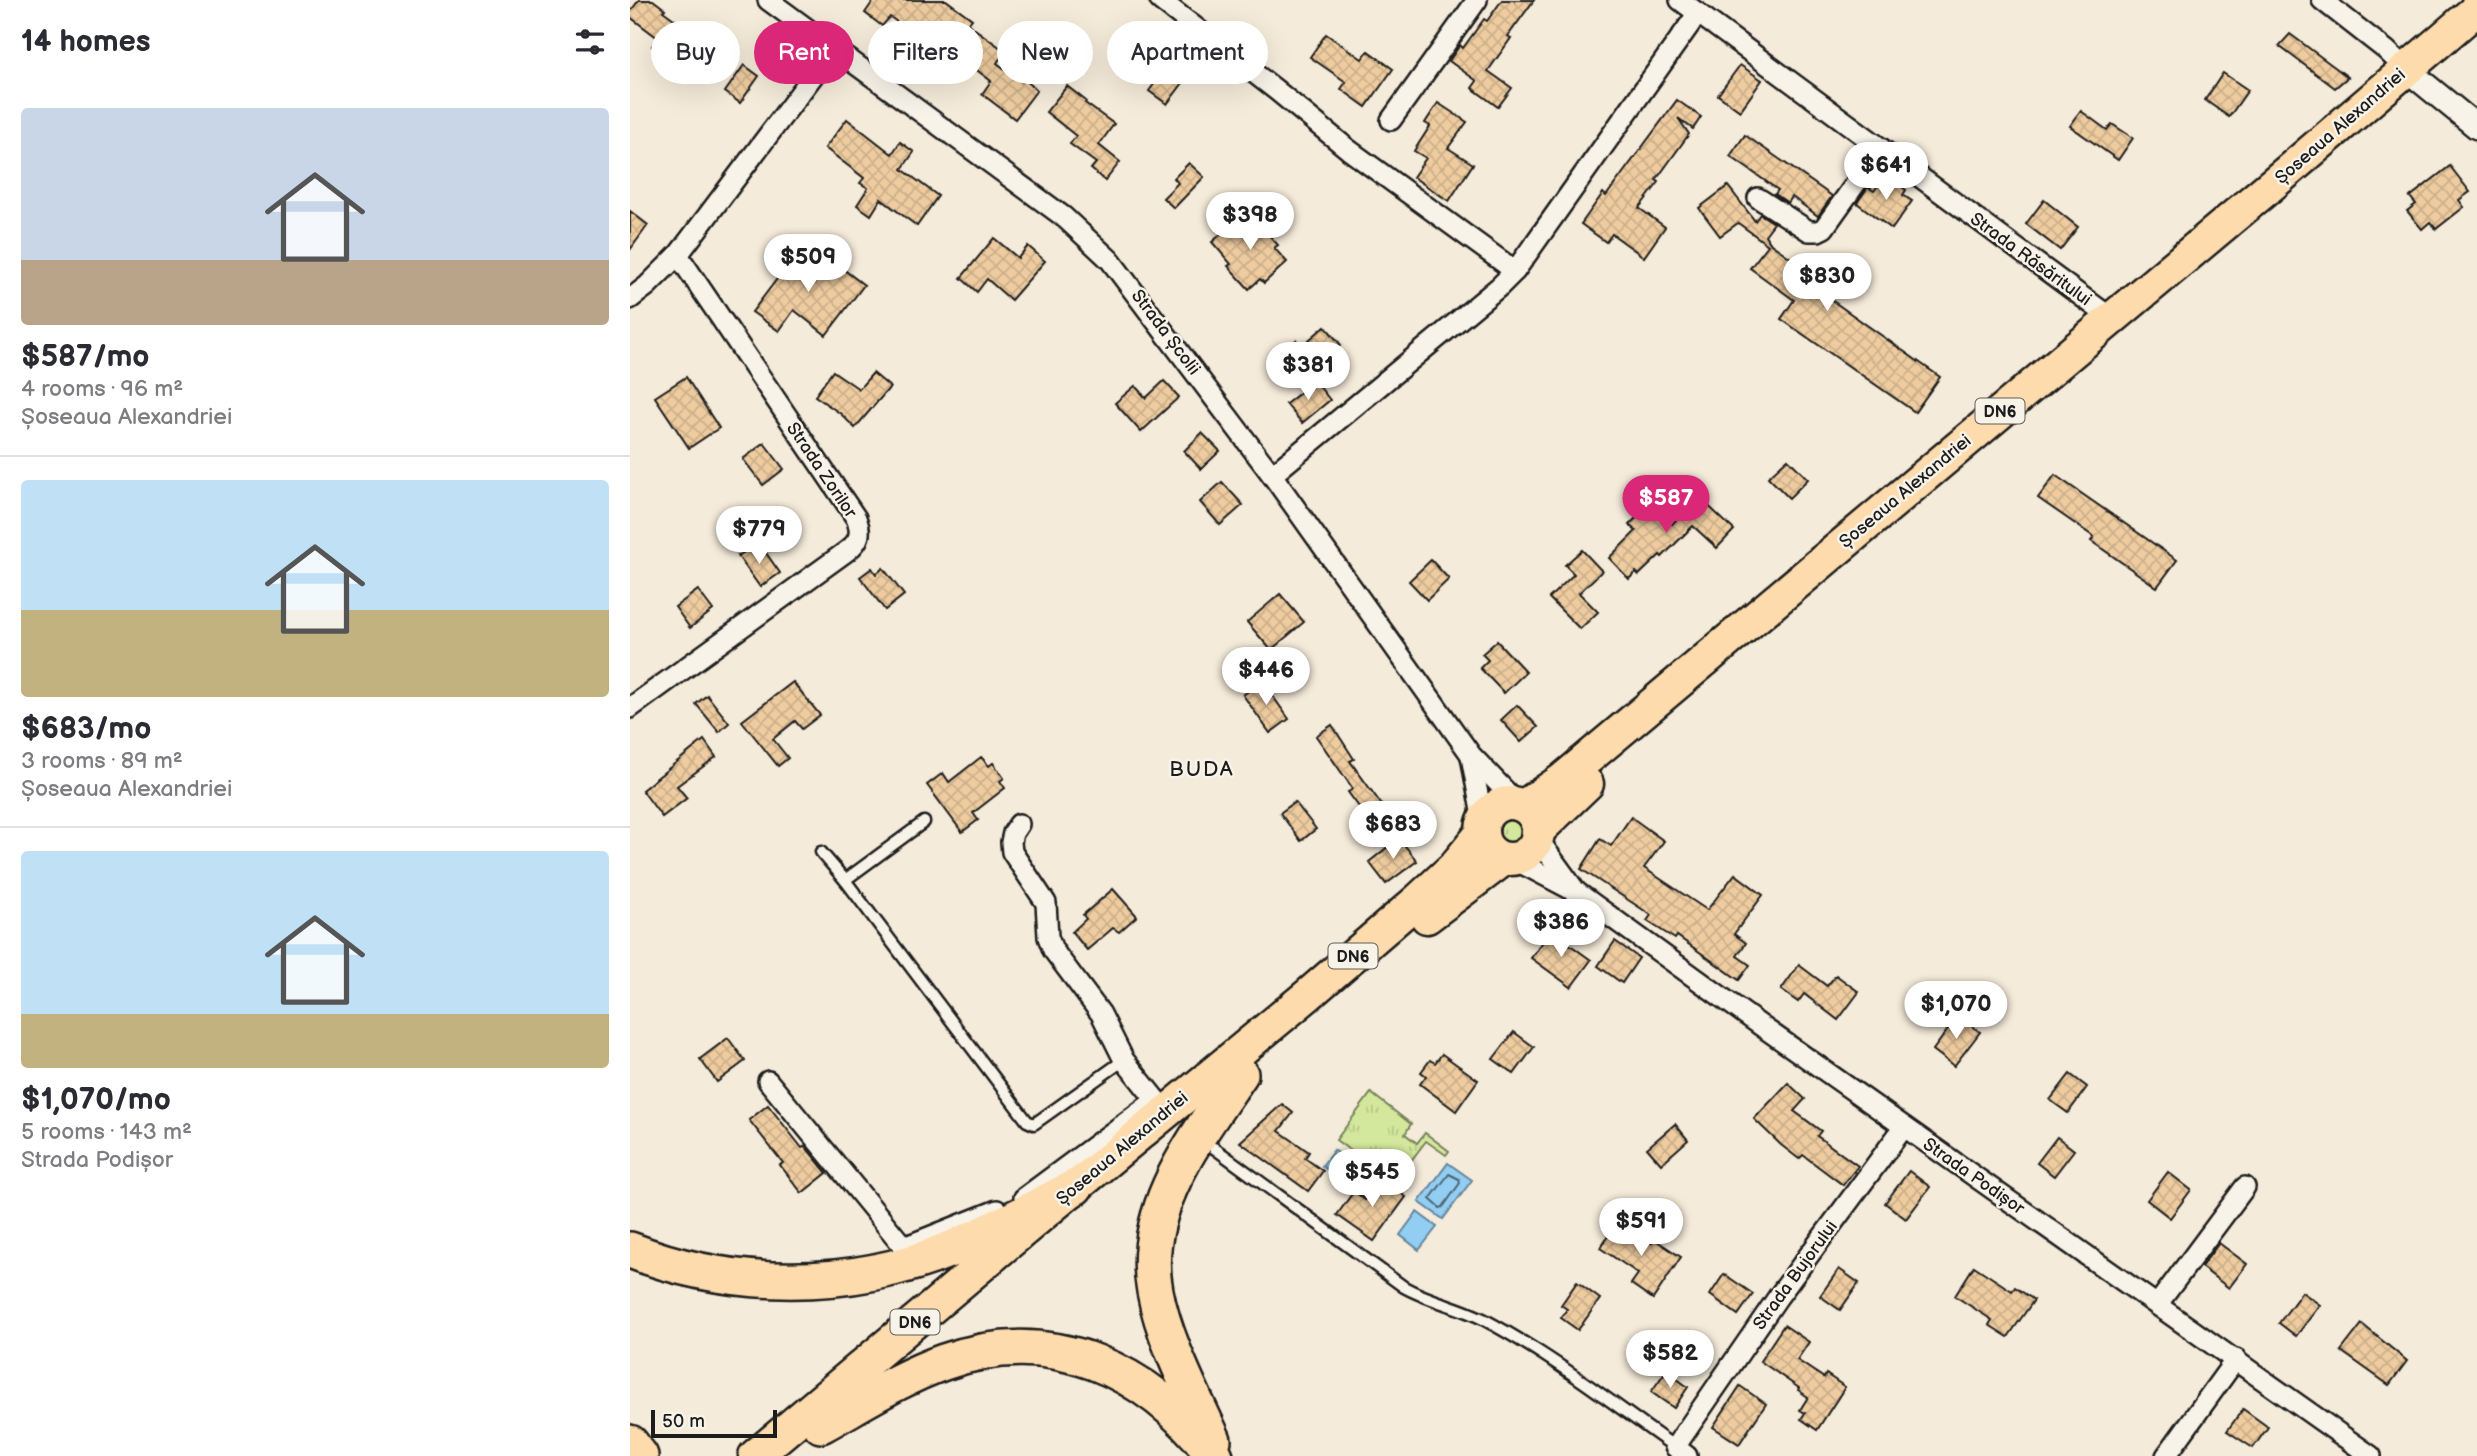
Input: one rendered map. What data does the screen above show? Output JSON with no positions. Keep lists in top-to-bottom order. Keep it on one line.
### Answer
{"streets":{"highway":["Șoseaua Alexandriei","DN6"],"street":["Strada Răsăritului","Strada Școlii","Strada Zorilor","Strada Podișor","Strada Bujorului"]},"crossings":[["Șoseaua Alexandriei","Strada Răsăritului"],["Șoseaua Alexandriei","Strada Școlii"],["Șoseaua Alexandriei","Strada Podișor"],["Strada Școlii","Strada Podișor"],["Strada Podișor","Strada Bujorului"]],"districts":["BUDA"],"scale_bar":"50 m","page":{"heading":"14 homes","chip":["Buy","Rent","Filters","New","Apartment"],"list":[{"name":"$587/mo","note":"4 rooms · 96 m² · Șoseaua Alexandriei"},{"name":"$683/mo","note":"3 rooms · 89 m² · Șoseaua Alexandriei"},{"name":"$1,070/mo","note":"5 rooms · 143 m² · Strada Podișor"}],"price":["$641","$398","$509","$830","$381","$587","$779","$446","$683","$386","$1,070","$545","$591","$582"],"scale":"50 m"}}
